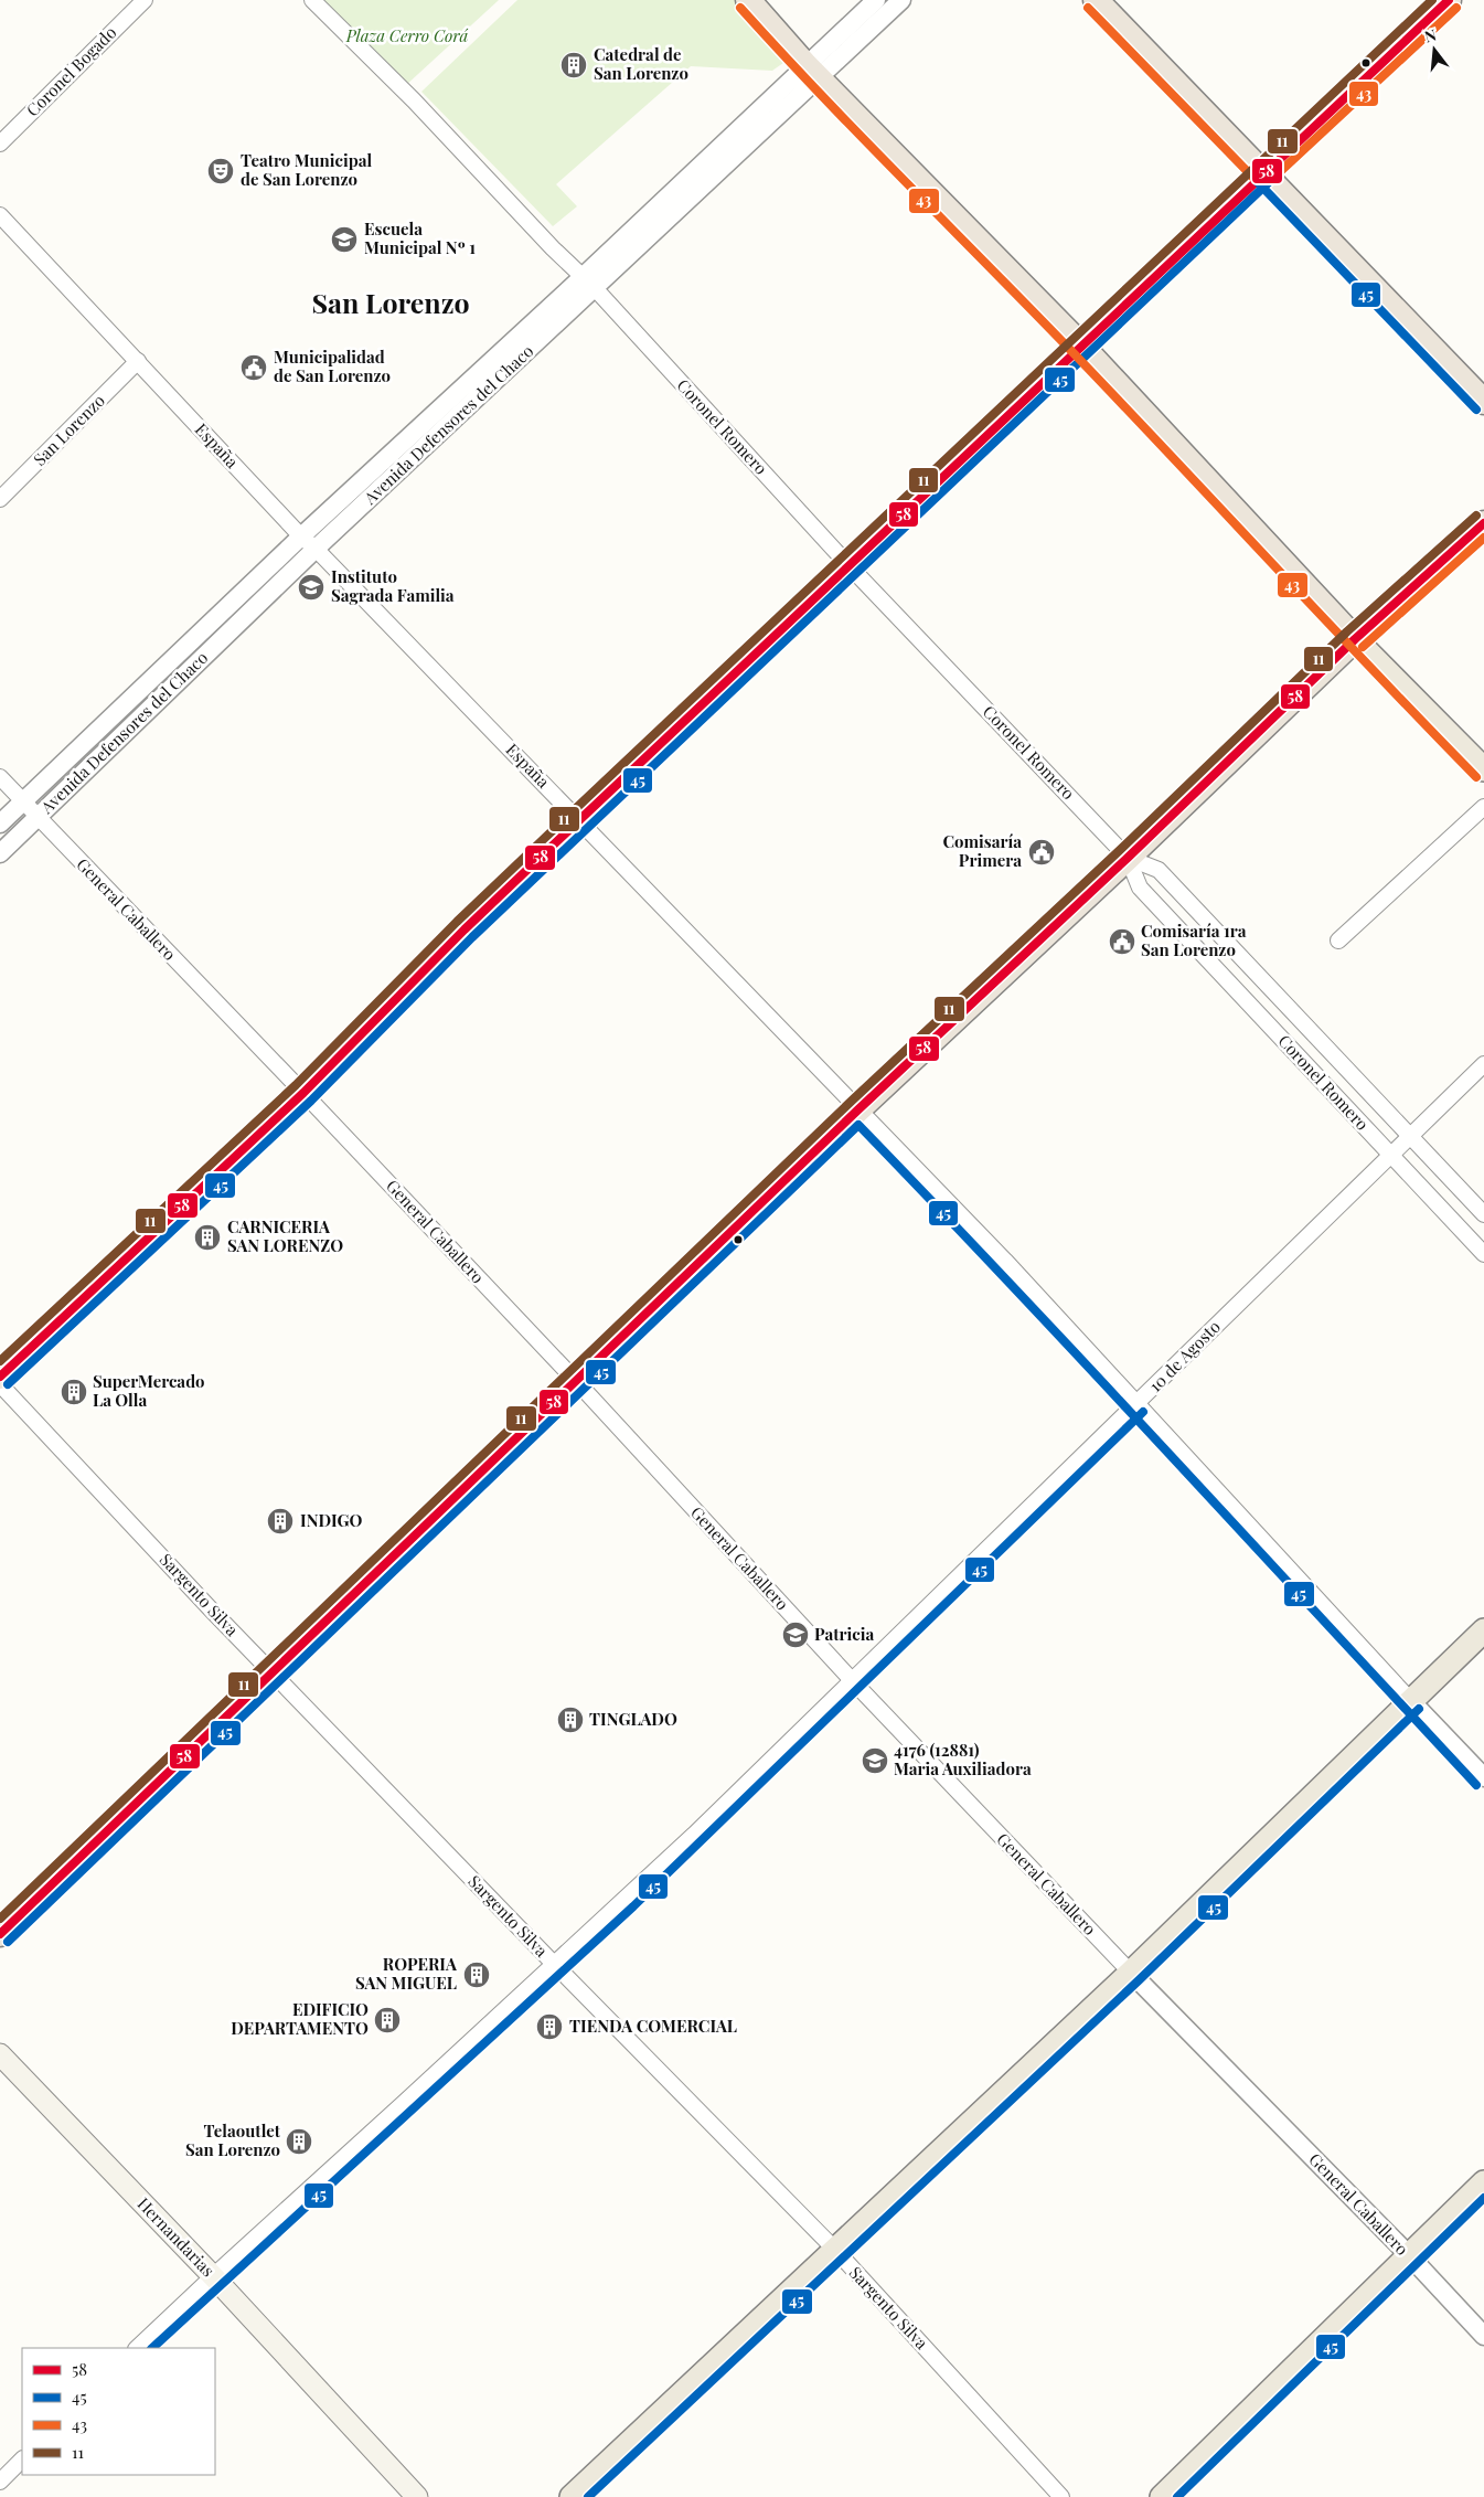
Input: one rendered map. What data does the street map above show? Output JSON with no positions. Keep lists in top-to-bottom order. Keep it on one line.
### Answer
{"streets":{"main road":["Hernandarias"],"street":["Coronel Bogado","Avenida Defensores del Chaco","Coronel Romero","San Lorenzo","España","General Caballero","10 de Agosto","Sargento Silva"]},"crossings":[["Avenida Defensores del Chaco","Coronel Romero"],["Avenida Defensores del Chaco","España"],["Avenida Defensores del Chaco","General Caballero"],["Coronel Romero","10 de Agosto"],["San Lorenzo","España"],["España","10 de Agosto"],["General Caballero","10 de Agosto"],["10 de Agosto","Sargento Silva"],["10 de Agosto","Hernandarias"]],"districts":["San Lorenzo"],"parks":["Plaza Cerro Corá"],"places":{"building":["Catedral de San Lorenzo","CARNICERIA SAN LORENZO","SuperMercado La Olla","INDIGO","TINGLADO","ROPERIA SAN MIGUEL","EDIFICIO DEPARTAMENTO","TIENDA COMERCIAL","Telaoutlet San Lorenzo"],"theatre":["Teatro Municipal de San Lorenzo"],"school or university":["Escuela Municipal Nº 1","Instituto Sagrada Familia","Patricia","4176 (12881) Maria Auxiliadora"],"public building":["Municipalidad de San Lorenzo","Comisaría Primera","Comisaría 1ra San Lorenzo"]},"lines":["transit line 58","transit line 11","transit line 43","transit line 45"],"legend":["58","45","43","11"],"north":"top"}
